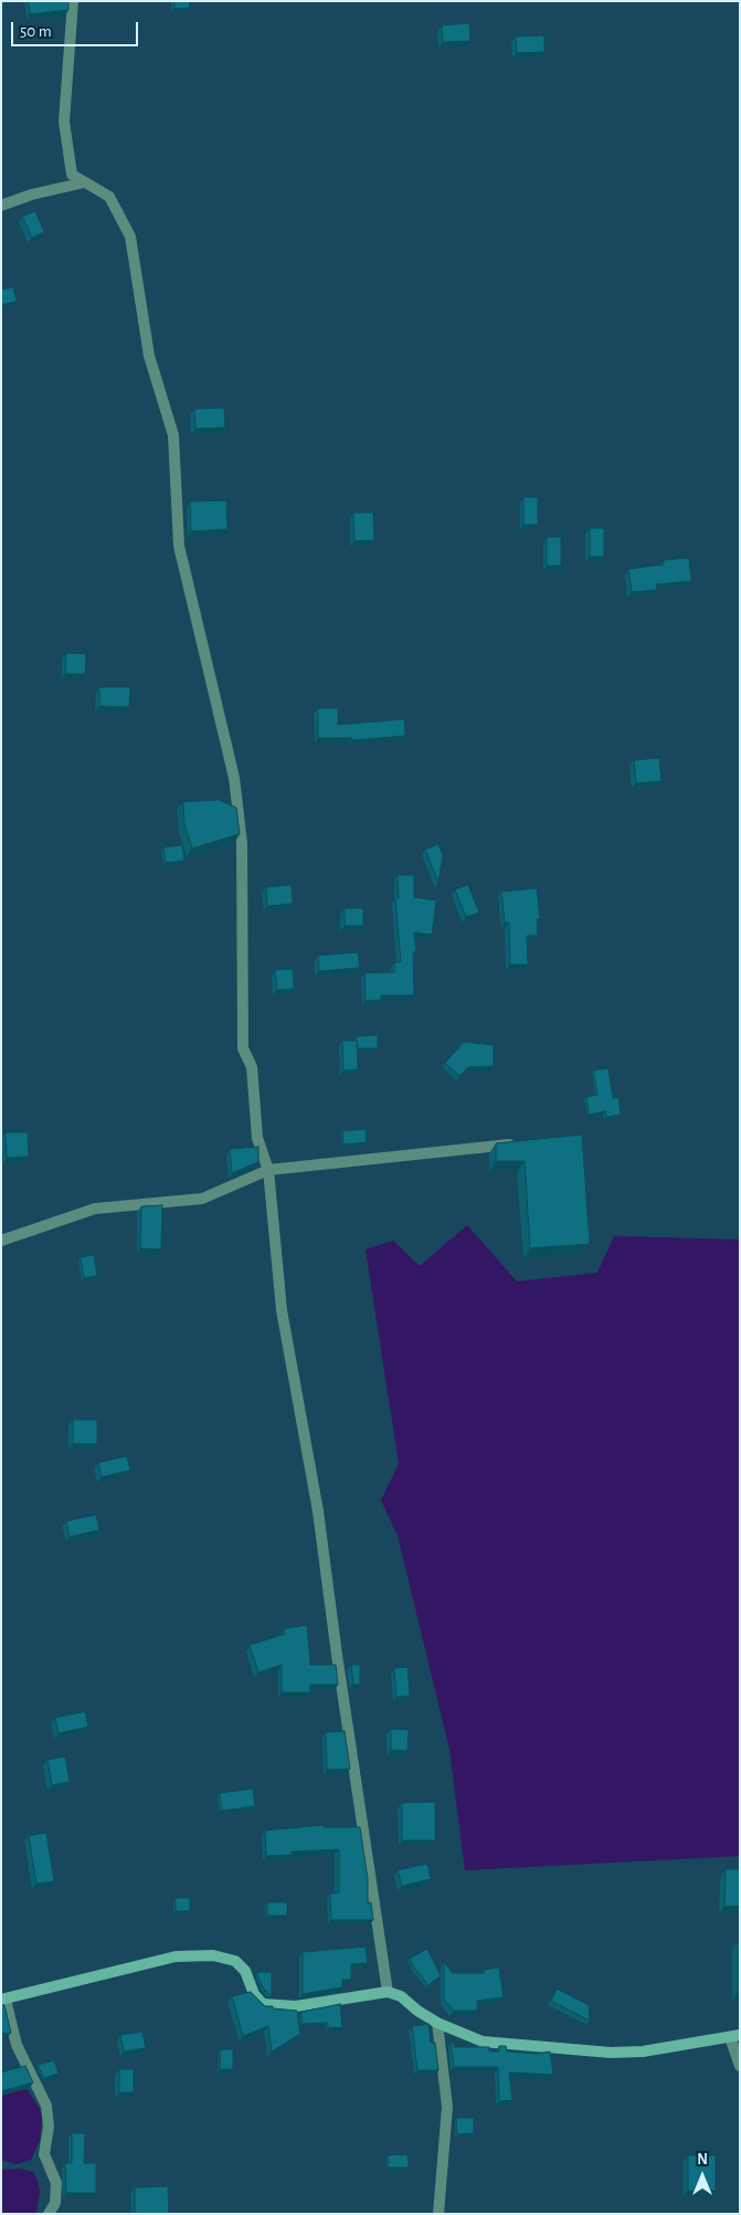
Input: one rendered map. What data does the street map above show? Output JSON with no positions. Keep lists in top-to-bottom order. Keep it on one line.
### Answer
{"scale_bar":"50 m","north":"top"}
